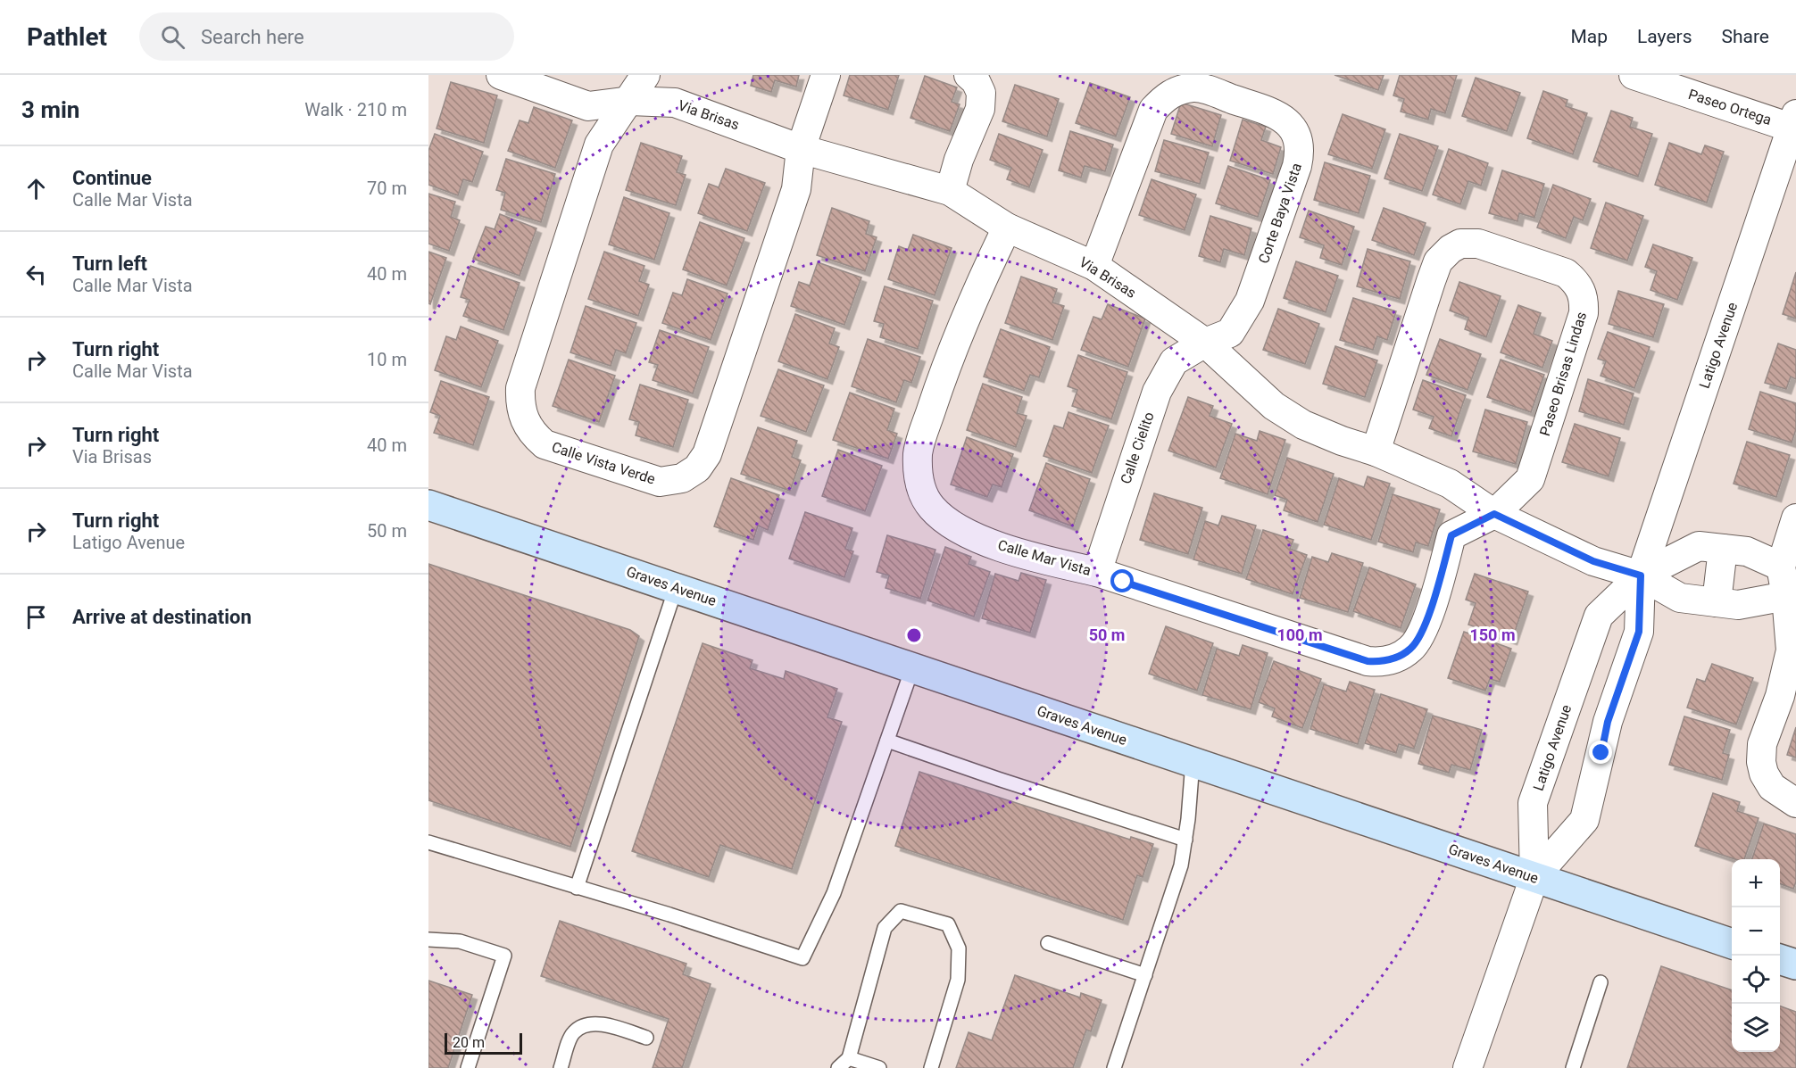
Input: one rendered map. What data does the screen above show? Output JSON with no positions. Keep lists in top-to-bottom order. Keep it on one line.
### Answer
{"streets":{"street":["Paseo Ortega","Via Brisas","Corte Baya Vista","Latigo Avenue","Paseo Brisas Lindas","Calle Cielito","Calle Vista Verde","Calle Mar Vista","Graves Avenue"]},"crossings":[["Paseo Ortega","Latigo Avenue"],["Via Brisas","Corte Baya Vista"],["Via Brisas","Latigo Avenue"],["Via Brisas","Paseo Brisas Lindas"],["Via Brisas","Calle Cielito"],["Via Brisas","Calle Vista Verde"],["Via Brisas","Calle Mar Vista"],["Corte Baya Vista","Calle Cielito"],["Latigo Avenue","Graves Avenue"],["Paseo Brisas Lindas","Calle Mar Vista"],["Calle Cielito","Calle Mar Vista"]],"scale_bar":"20 m","page":{"header":"Pathlet","search":"Search here","nav":["Map","Layers","Share"],"heading":["3 min","Walk · 210 m"],"list":[["Continue","Calle Mar Vista","70 m"],["Turn left","Calle Mar Vista","40 m"],["Turn right","Calle Mar Vista","10 m"],["Turn right","Via Brisas","40 m"],["Turn right","Latigo Avenue","50 m"],"Arrive at destination"],"map_buttons":["+","−"],"scale":"20 m"},"rings":["50 m","100 m","150 m"]}
